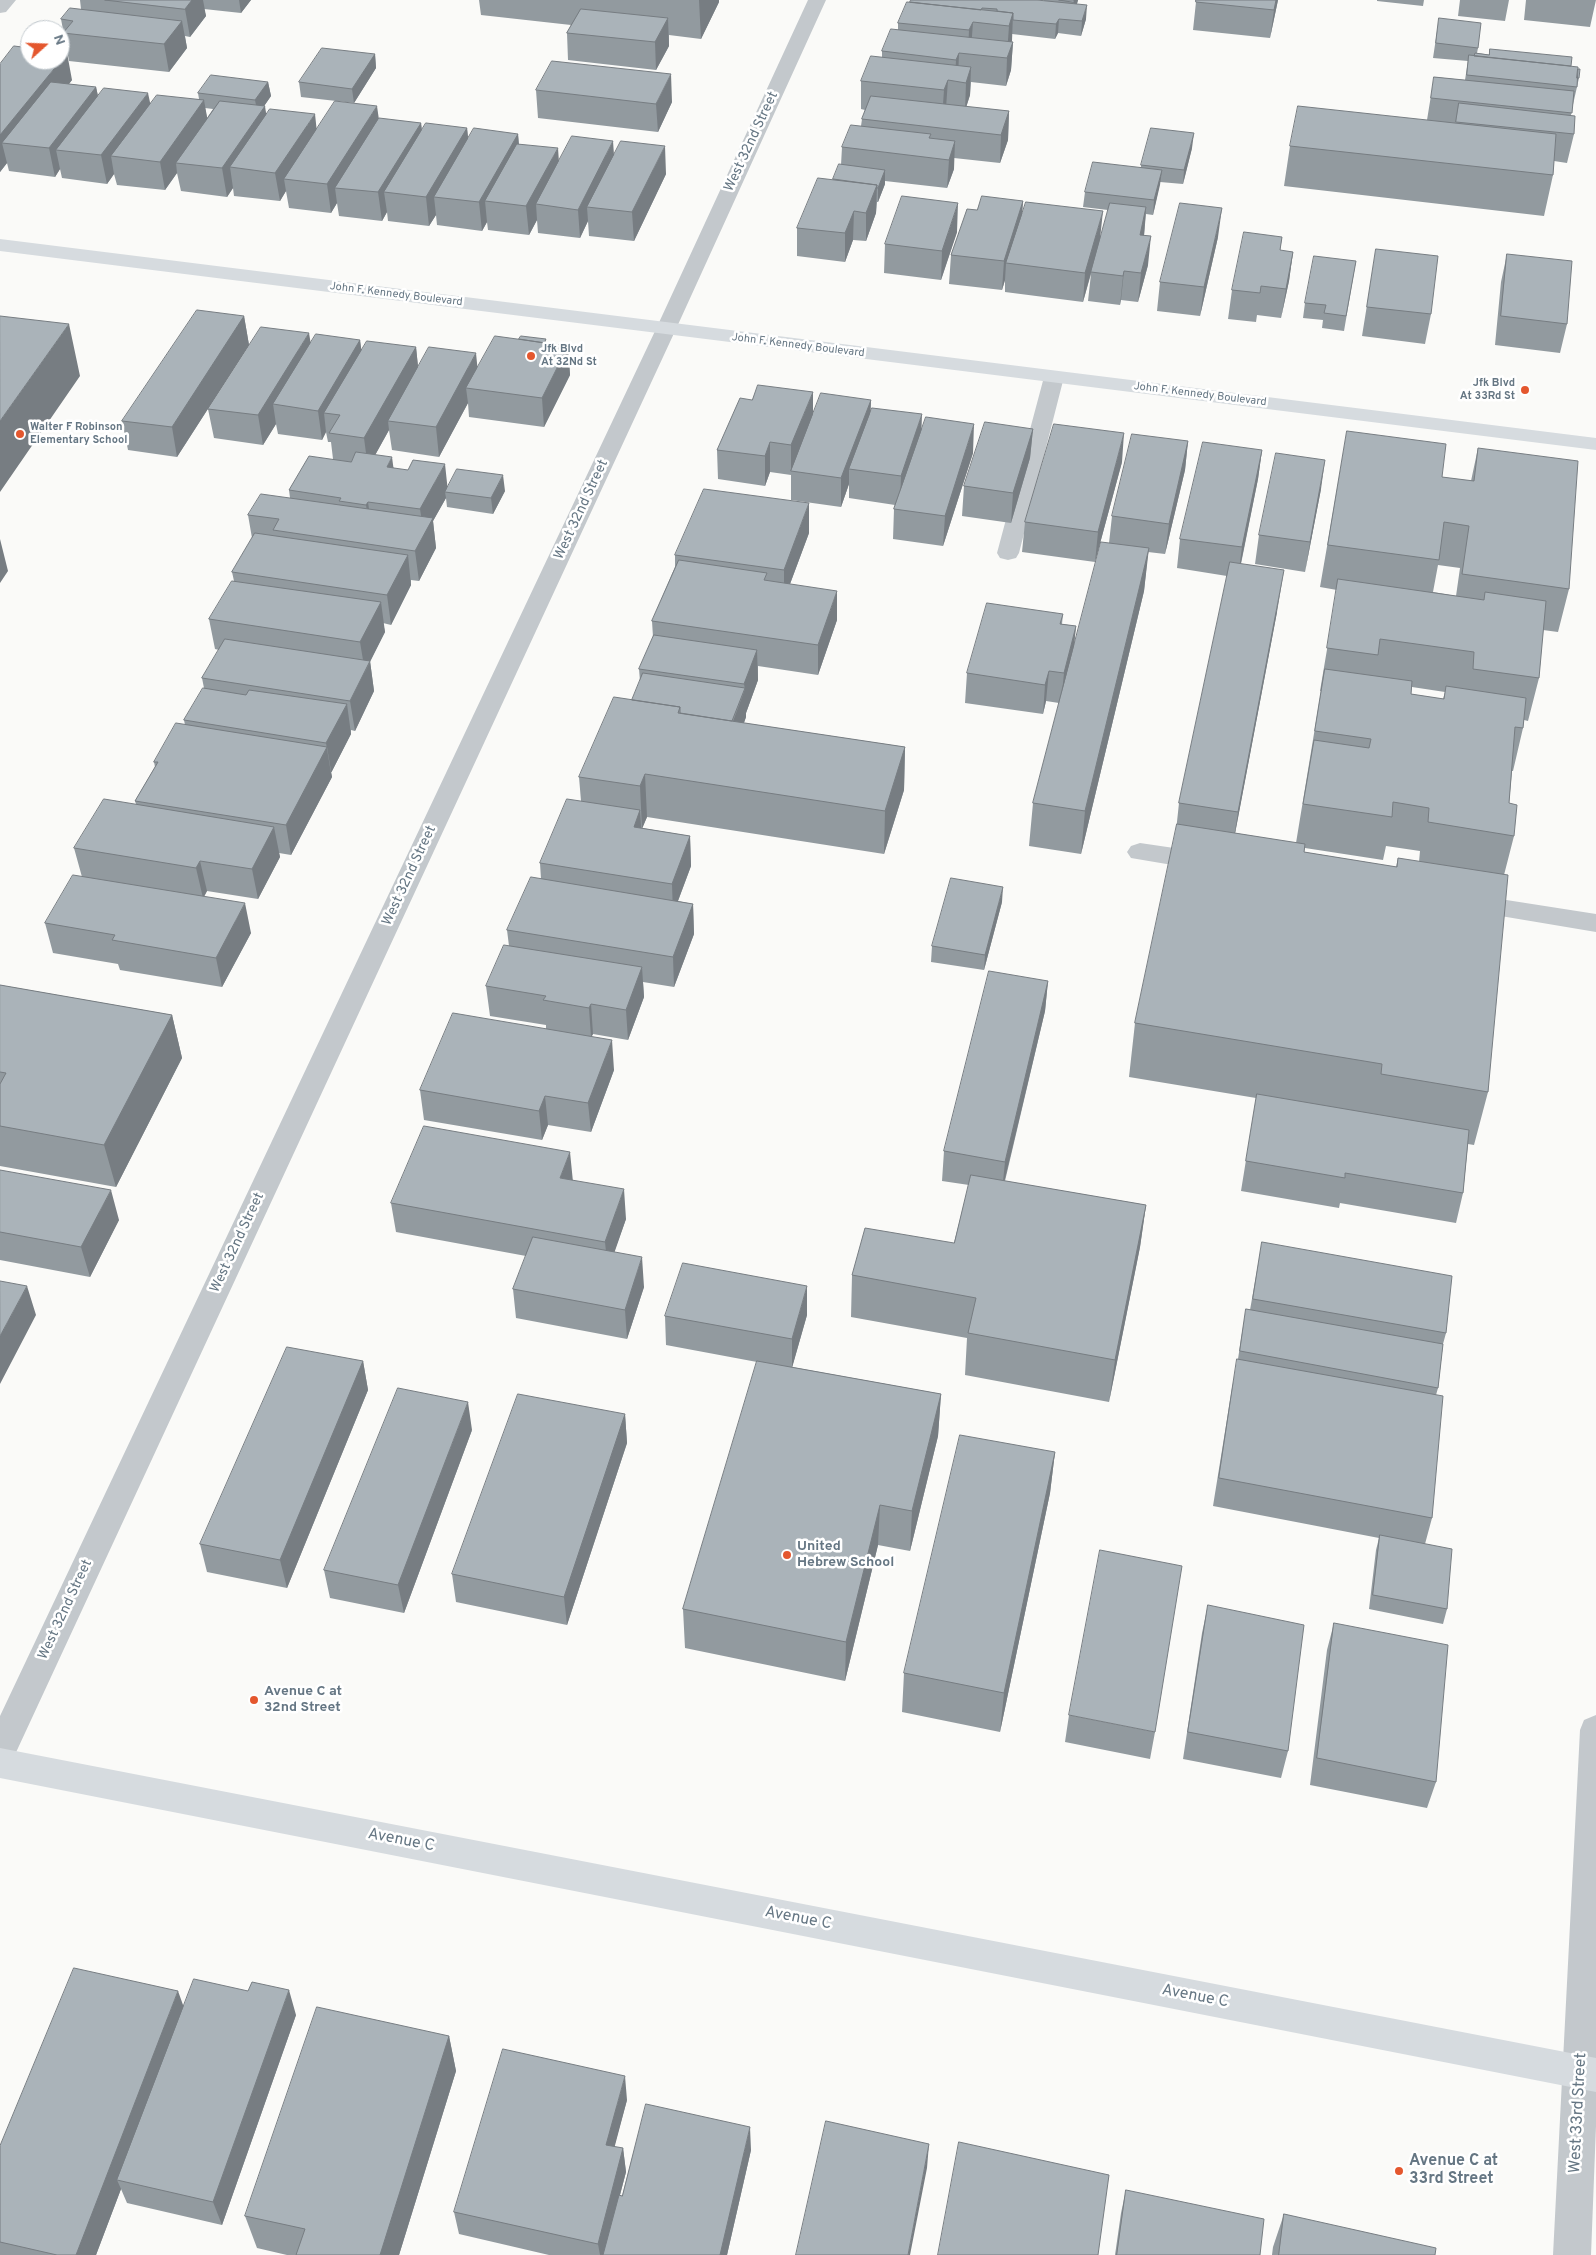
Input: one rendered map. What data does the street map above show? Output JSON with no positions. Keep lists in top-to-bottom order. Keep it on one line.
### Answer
{"streets":{"main road":["John F. Kennedy Boulevard","Avenue C"],"street":["West 32nd Street","West 33rd Street"]},"crossings":[["West 32nd Street","John F. Kennedy Boulevard"],["Avenue C","West 33rd Street"]],"places":["Jfk Blvd At 32Nd St","Jfk Blvd At 33Rd St","Walter F Robinson Elementary School","United Hebrew School","Avenue C at 32nd Street","Avenue C at 33rd Street"],"north":"right"}
